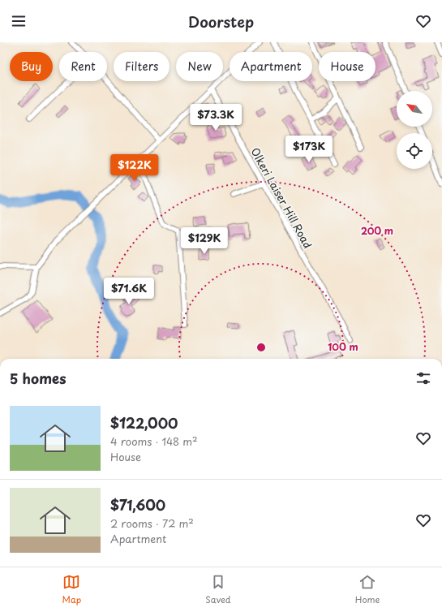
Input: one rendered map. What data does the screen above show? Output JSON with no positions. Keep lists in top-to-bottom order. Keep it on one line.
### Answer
{"streets":{"street":["Olkeri Laiser Hill Road"]},"north":"top left","page":{"header":"Doorstep","chip":["Buy","Rent","Filters","New","Apartment","House"],"price":["$73.3K","$173K","$122K","$129K","$71.6K"],"heading":"5 homes","list":[{"name":"$122,000","note":"4 rooms · 148 m² · House"},{"name":"$71,600","note":"2 rooms · 72 m² · Apartment"}],"tabs":["Map","Saved","Home"]},"rings":["200 m","100 m"]}
